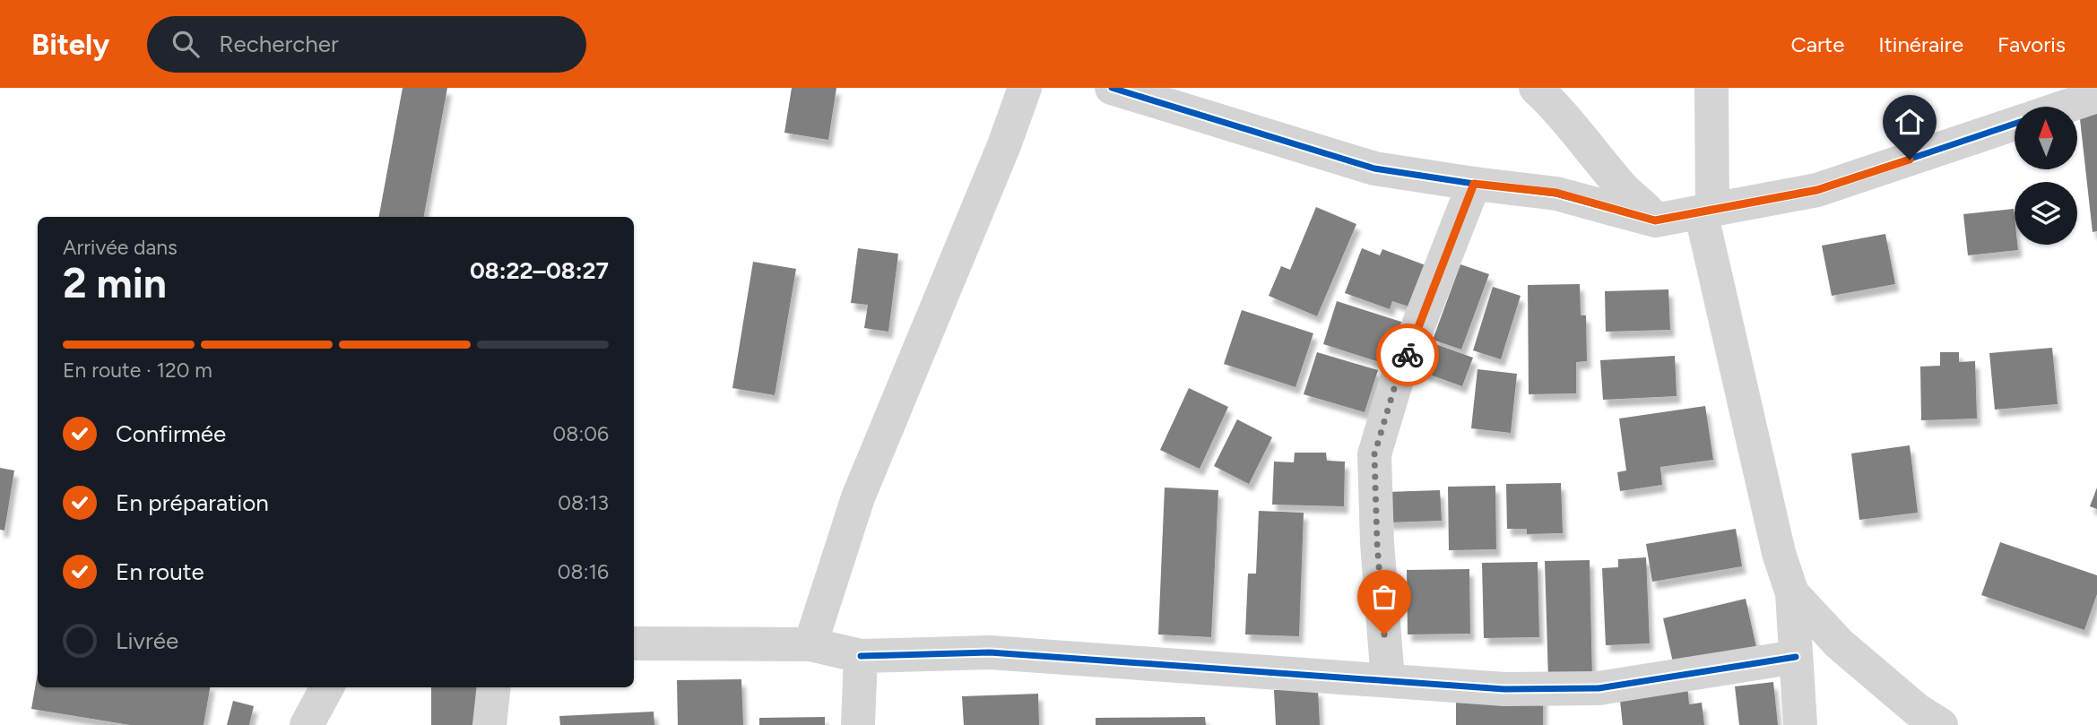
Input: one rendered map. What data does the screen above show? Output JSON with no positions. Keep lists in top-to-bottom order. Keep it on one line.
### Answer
{"north":"top","page":{"header":"Bitely","search":"Rechercher","nav":["Carte","Itinéraire","Favoris"],"heading":["2 min","Arrivée dans","08:22–08:27"],"bar":"En route · 120 m","list":[["Confirmée","08:06"],["En préparation","08:13"],["En route","08:16"],"Livrée"]}}
